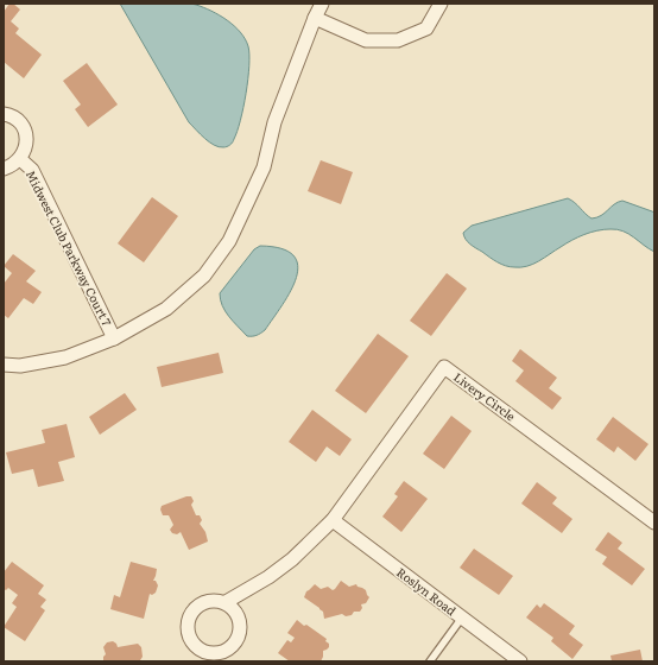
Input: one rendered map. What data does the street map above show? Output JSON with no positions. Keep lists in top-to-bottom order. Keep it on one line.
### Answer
{"streets":{"street":["Midwest Club Parkway Court 7","Livery Circle","Roslyn Road"]},"crossings":[["Livery Circle","Roslyn Road"]]}
